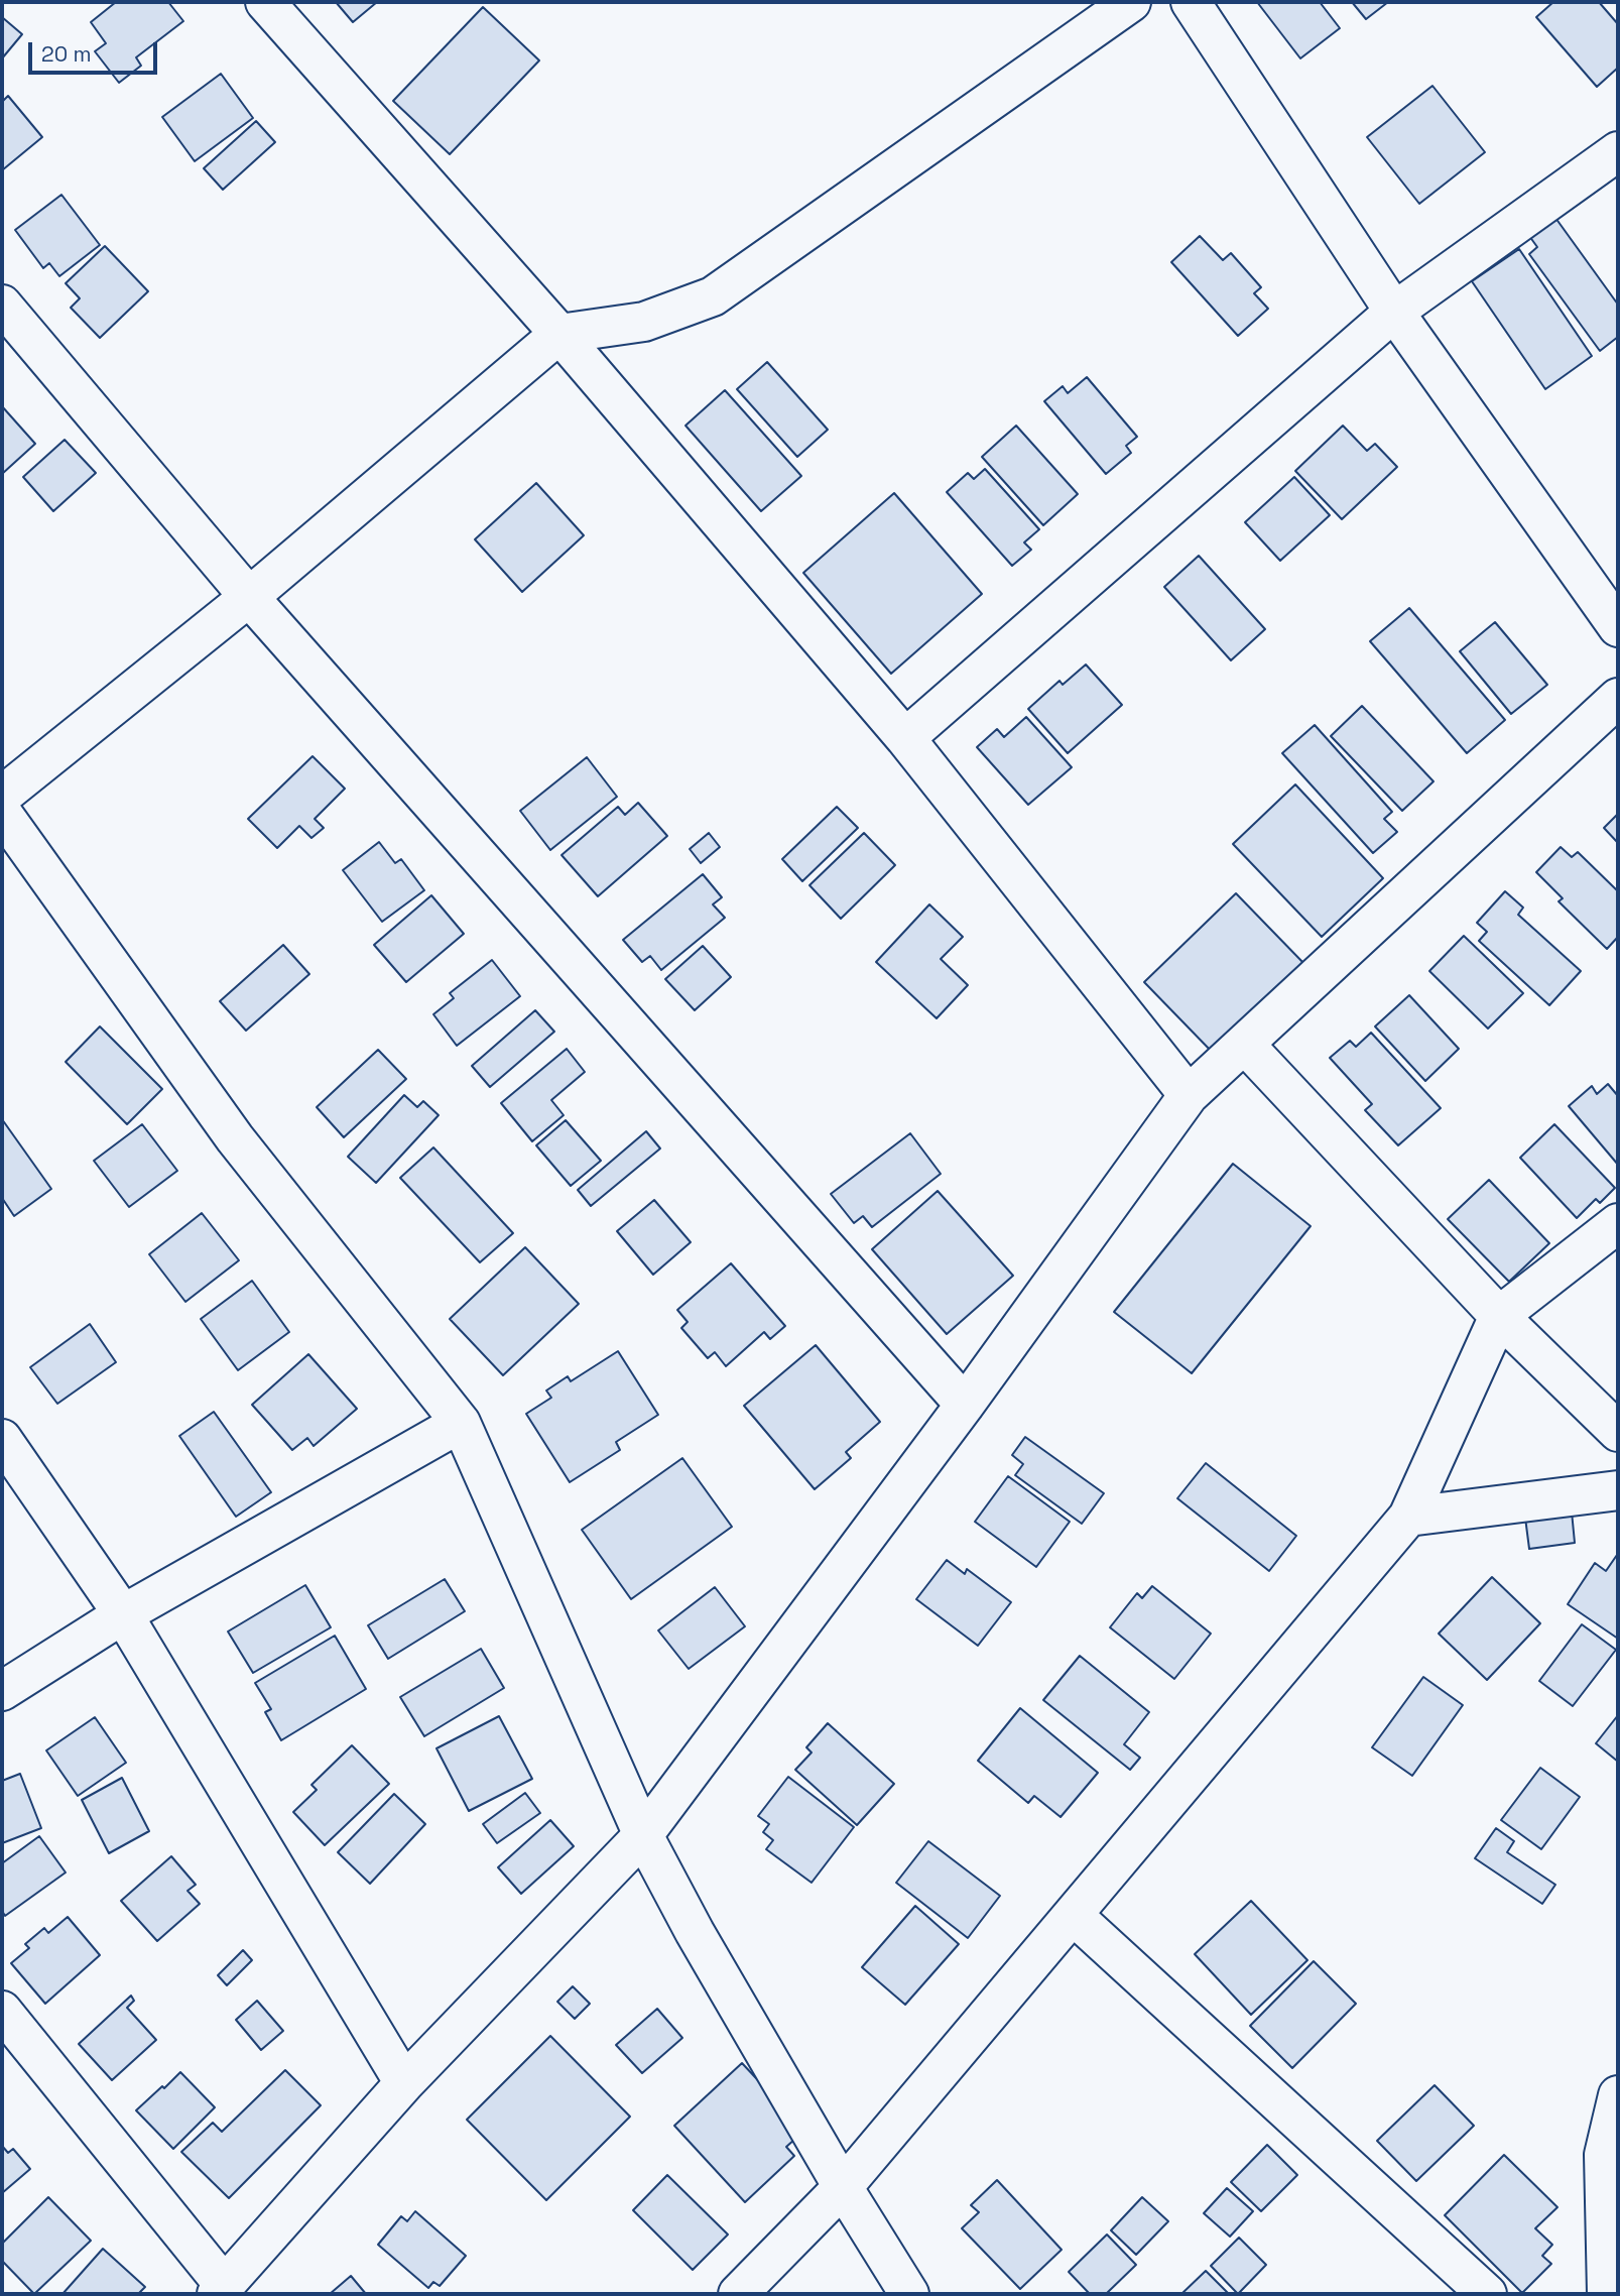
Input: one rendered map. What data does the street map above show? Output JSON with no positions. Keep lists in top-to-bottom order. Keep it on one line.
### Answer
{"scale_bar":"20 m"}
